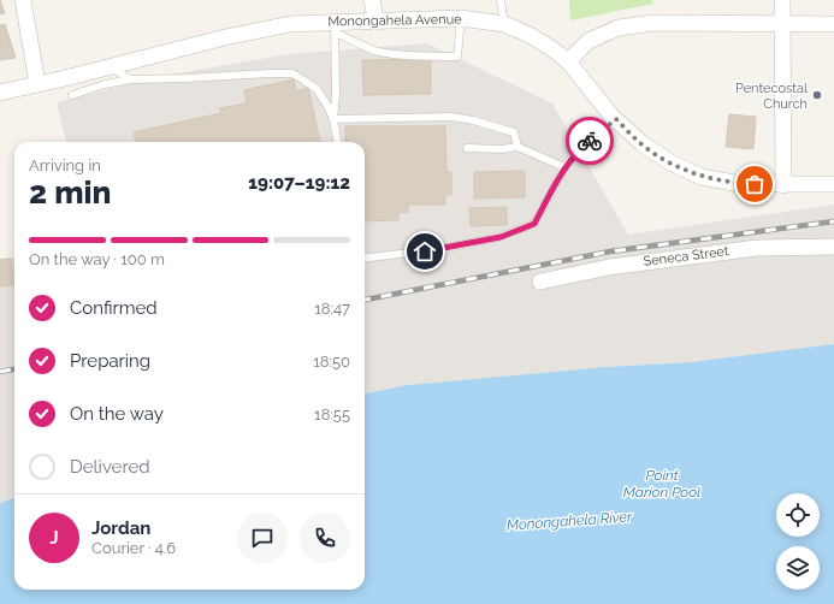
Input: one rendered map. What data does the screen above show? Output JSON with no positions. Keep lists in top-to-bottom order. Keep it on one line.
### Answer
{"streets":{"street":["Monongahela Avenue","Seneca Street"]},"water":["Point Marion Pool","Monongahela River"],"places":["Pentecostal Church"],"page":{"heading":["2 min","Arriving in","19:07–19:12"],"panel":["Jordan","Courier · 4.6"],"bar":"On the way · 100 m","list":[["Confirmed","18:47"],["Preparing","18:50"],["On the way","18:55"],"Delivered"],"round":"J"}}
